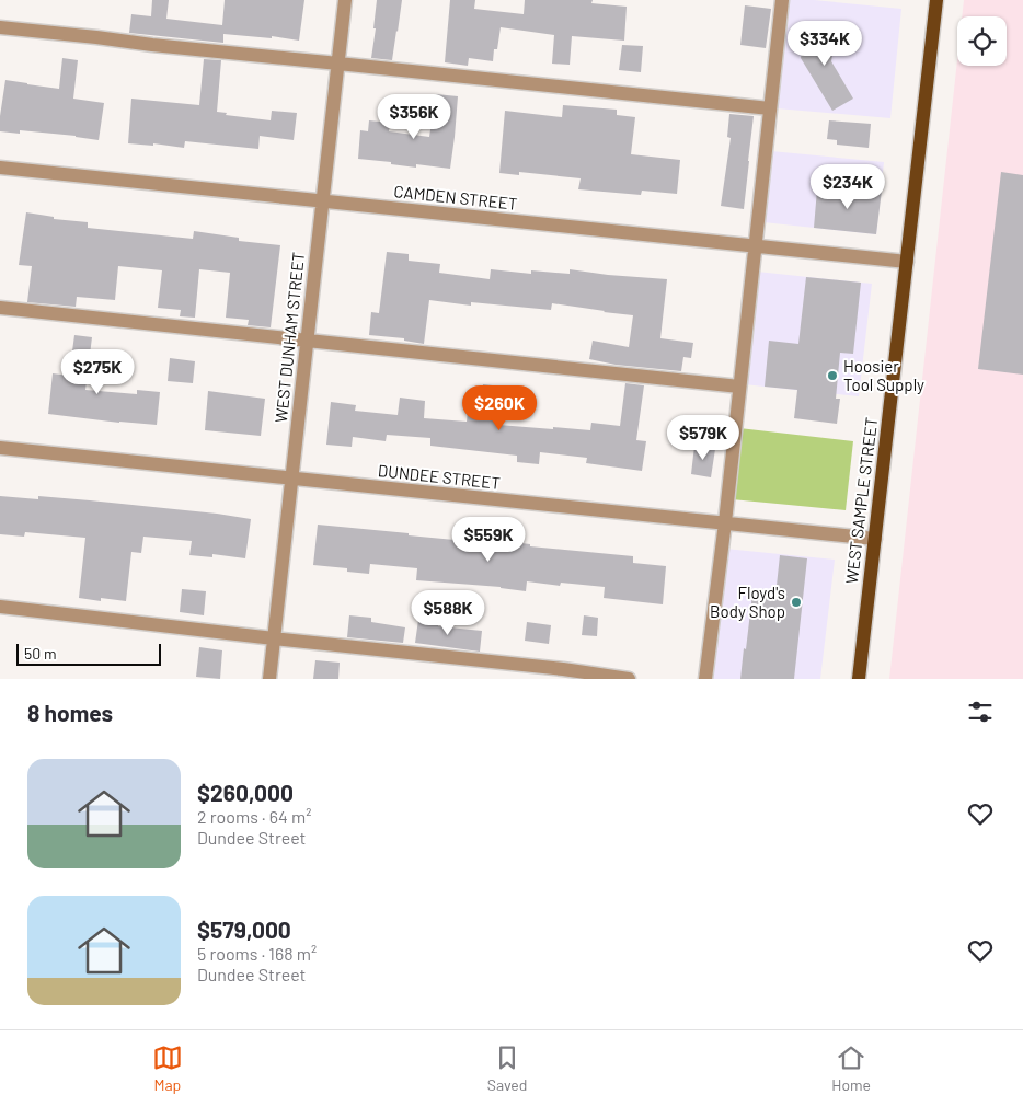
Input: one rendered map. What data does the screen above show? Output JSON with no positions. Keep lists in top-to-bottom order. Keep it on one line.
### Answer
{"streets":{"main road":["WEST SAMPLE STREET"],"street":["CAMDEN STREET","WEST DUNHAM STREET","DUNDEE STREET"]},"crossings":[["CAMDEN STREET","WEST DUNHAM STREET"],["CAMDEN STREET","WEST SAMPLE STREET"],["WEST DUNHAM STREET","DUNDEE STREET"],["DUNDEE STREET","WEST SAMPLE STREET"]],"places":["Hoosier Tool Supply","Floyd's Body Shop"],"scale_bar":"50 m","page":{"price":["$334K","$356K","$234K","$275K","$260K","$579K","$559K","$588K"],"scale":"50 m","heading":"8 homes","list":[{"name":"$260,000","note":"2 rooms · 64 m² · Dundee Street"},{"name":"$579,000","note":"5 rooms · 168 m² · Dundee Street"}],"tabs":["Map","Saved","Home"]}}
